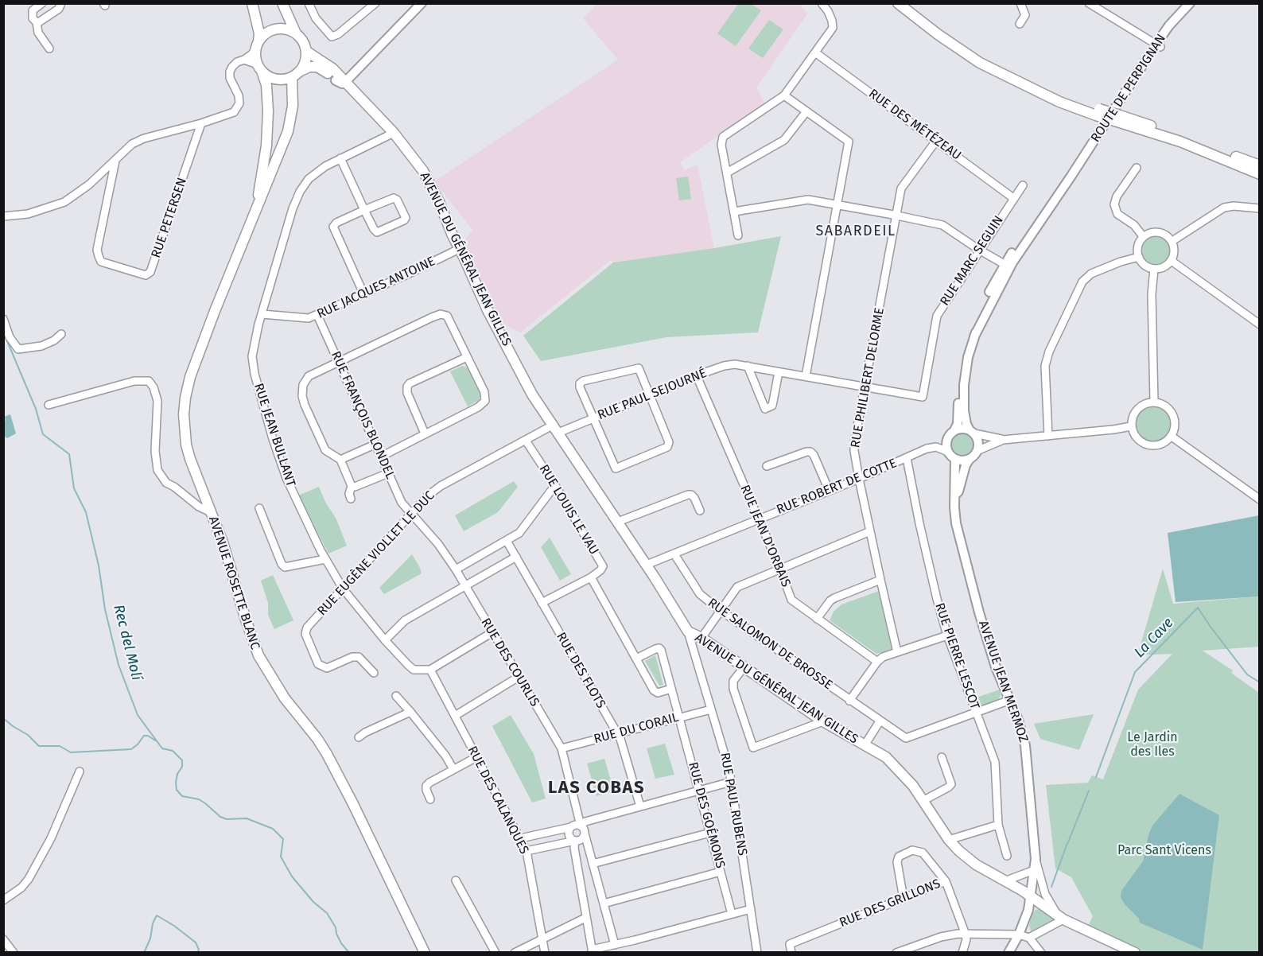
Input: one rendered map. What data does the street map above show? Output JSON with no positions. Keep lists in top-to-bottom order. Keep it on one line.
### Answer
{"streets":{"main road":["AVENUE DU GÉNÉRAL JEAN GILLES","AVENUE ROSETTE BLANC"],"street":["ROUTE DE PERPIGNAN","RUE DES MÉTÉZEAU","RUE PETERSEN","RUE MARC SEGUIN","RUE JACQUES ANTOINE","RUE PHILIBERT DELORME","RUE PAUL SEJOURNÉ","RUE FRANÇOIS BLONDEL","RUE JEAN BULLANT","RUE ROBERT DE COTTE","RUE LOUIS LE VAU","RUE JEAN D'ORBAIS","RUE EUGÈNE VIOLLET LE DUC","RUE SALOMON DE BROSSE","RUE PIERRE LESCOT","RUE DES COURLIS","RUE DES FLOTS","AVENUE JEAN MERMOZ","RUE DU CORAIL","RUE DES CALANQUES","RUE PAUL RUBENS","RUE DES GOÉMONS","RUE DES GRILLONS"]},"crossings":[["RUE DES MÉTÉZEAU","RUE MARC SEGUIN"],["RUE DES MÉTÉZEAU","RUE PHILIBERT DELORME"],["AVENUE DU GÉNÉRAL JEAN GILLES","RUE JACQUES ANTOINE"],["AVENUE DU GÉNÉRAL JEAN GILLES","RUE PAUL SEJOURNÉ"],["AVENUE DU GÉNÉRAL JEAN GILLES","RUE JEAN BULLANT"],["AVENUE DU GÉNÉRAL JEAN GILLES","RUE ROBERT DE COTTE"],["AVENUE DU GÉNÉRAL JEAN GILLES","RUE EUGÈNE VIOLLET LE DUC"],["AVENUE DU GÉNÉRAL JEAN GILLES","AVENUE ROSETTE BLANC"],["AVENUE DU GÉNÉRAL JEAN GILLES","AVENUE JEAN MERMOZ"],["AVENUE DU GÉNÉRAL JEAN GILLES","RUE PAUL RUBENS"],["RUE MARC SEGUIN","RUE PHILIBERT DELORME"],["RUE MARC SEGUIN","RUE PAUL SEJOURNÉ"],["RUE JACQUES ANTOINE","RUE FRANÇOIS BLONDEL"],["RUE JACQUES ANTOINE","RUE JEAN BULLANT"],["RUE PHILIBERT DELORME","RUE PAUL SEJOURNÉ"],["RUE PHILIBERT DELORME","RUE ROBERT DE COTTE"],["RUE PAUL SEJOURNÉ","RUE JEAN D'ORBAIS"],["RUE PAUL SEJOURNÉ","RUE EUGÈNE VIOLLET LE DUC"],["RUE FRANÇOIS BLONDEL","RUE EUGÈNE VIOLLET LE DUC"],["RUE FRANÇOIS BLONDEL","RUE DES COURLIS"],["RUE JEAN BULLANT","RUE EUGÈNE VIOLLET LE DUC"],["RUE JEAN BULLANT","RUE DES CALANQUES"],["RUE ROBERT DE COTTE","RUE JEAN D'ORBAIS"],["RUE ROBERT DE COTTE","RUE SALOMON DE BROSSE"],["RUE ROBERT DE COTTE","RUE PIERRE LESCOT"],["RUE ROBERT DE COTTE","AVENUE JEAN MERMOZ"],["RUE LOUIS LE VAU","RUE EUGÈNE VIOLLET LE DUC"],["RUE EUGÈNE VIOLLET LE DUC","RUE DES COURLIS"],["RUE SALOMON DE BROSSE","RUE PIERRE LESCOT"],["RUE SALOMON DE BROSSE","AVENUE JEAN MERMOZ"],["RUE DES COURLIS","RUE DU CORAIL"],["RUE DES FLOTS","RUE DU CORAIL"],["RUE DU CORAIL","RUE PAUL RUBENS"],["RUE DU CORAIL","RUE DES GOÉMONS"]],"districts":["SABARDEIL","LAS COBAS"],"water":["La Cave","Rec del Molí"],"parks":["Le Jardin des Iles","Parc Sant Vicens"]}
